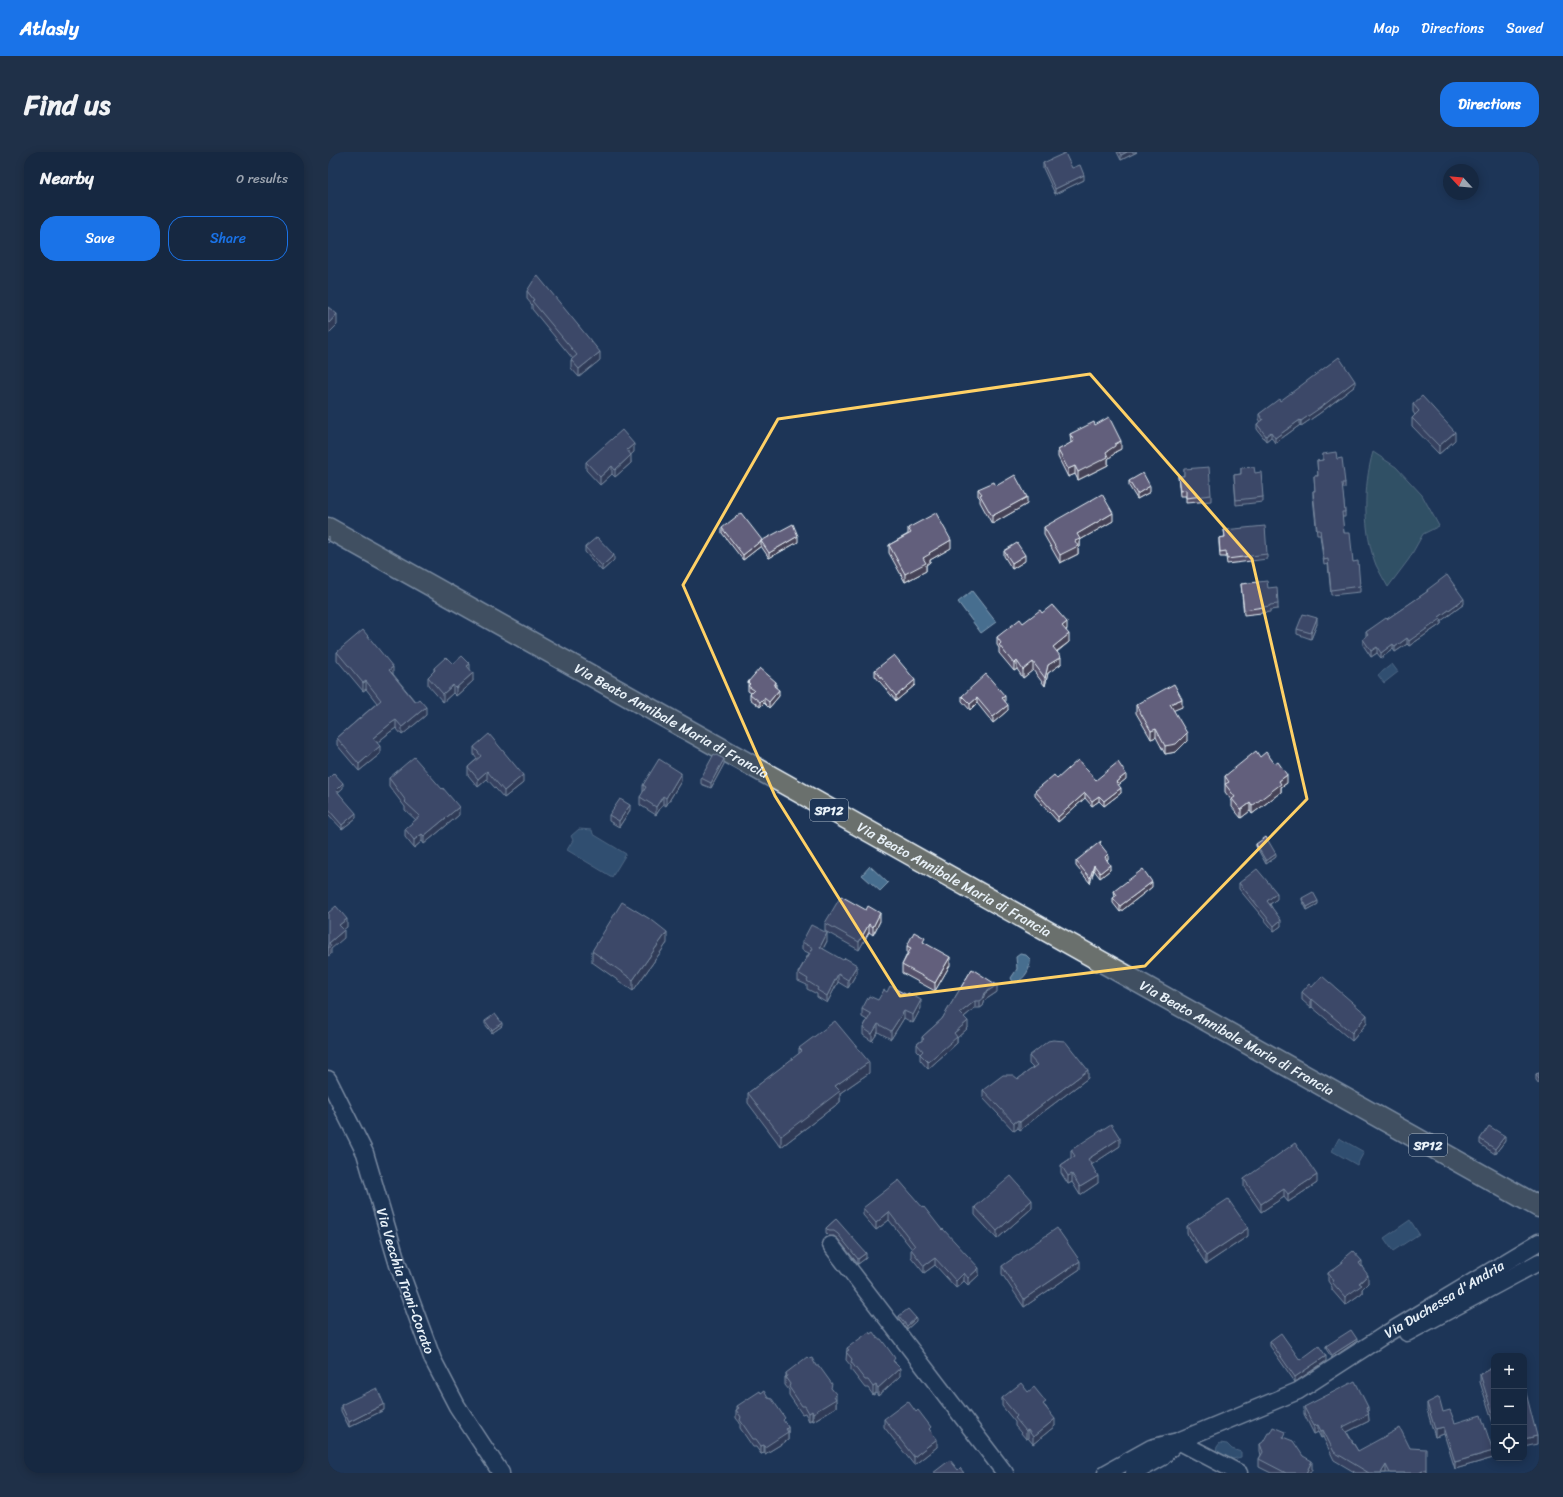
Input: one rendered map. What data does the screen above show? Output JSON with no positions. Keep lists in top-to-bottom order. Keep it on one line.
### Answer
{"streets":{"main road":["Via Beato Annibale Maria di Francia","SP12"],"street":["Via Vecchia Trani-Corato","Via Duchessa d'Andria"]},"north":"top left","page":{"header":"Atlasly","nav":["Map","Directions","Saved"],"title":"Find us","buttons":["Directions",["Save","Share"]],"heading":["Nearby","0 results"],"map_buttons":["+","−"]}}
